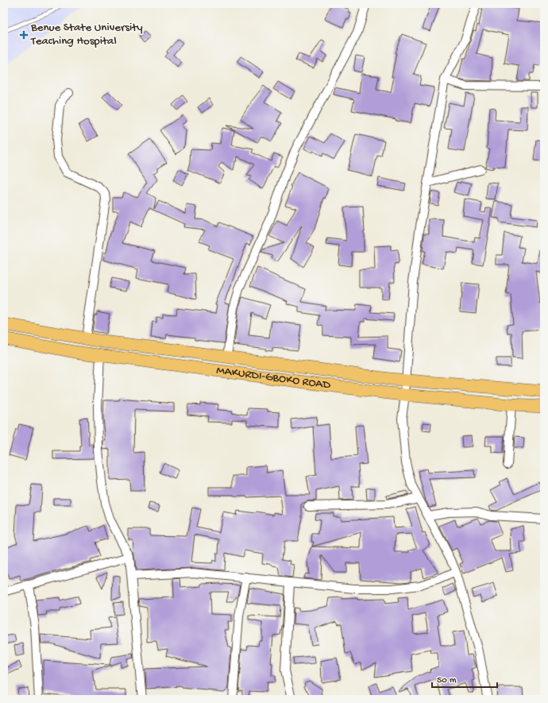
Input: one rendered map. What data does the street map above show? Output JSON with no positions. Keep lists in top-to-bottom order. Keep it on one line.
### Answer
{"streets":{"main road":["MAKURDI-GBOKO ROAD"]},"places":{"health":["Benue State University Teaching Hospital"]},"scale_bar":"50 m"}
